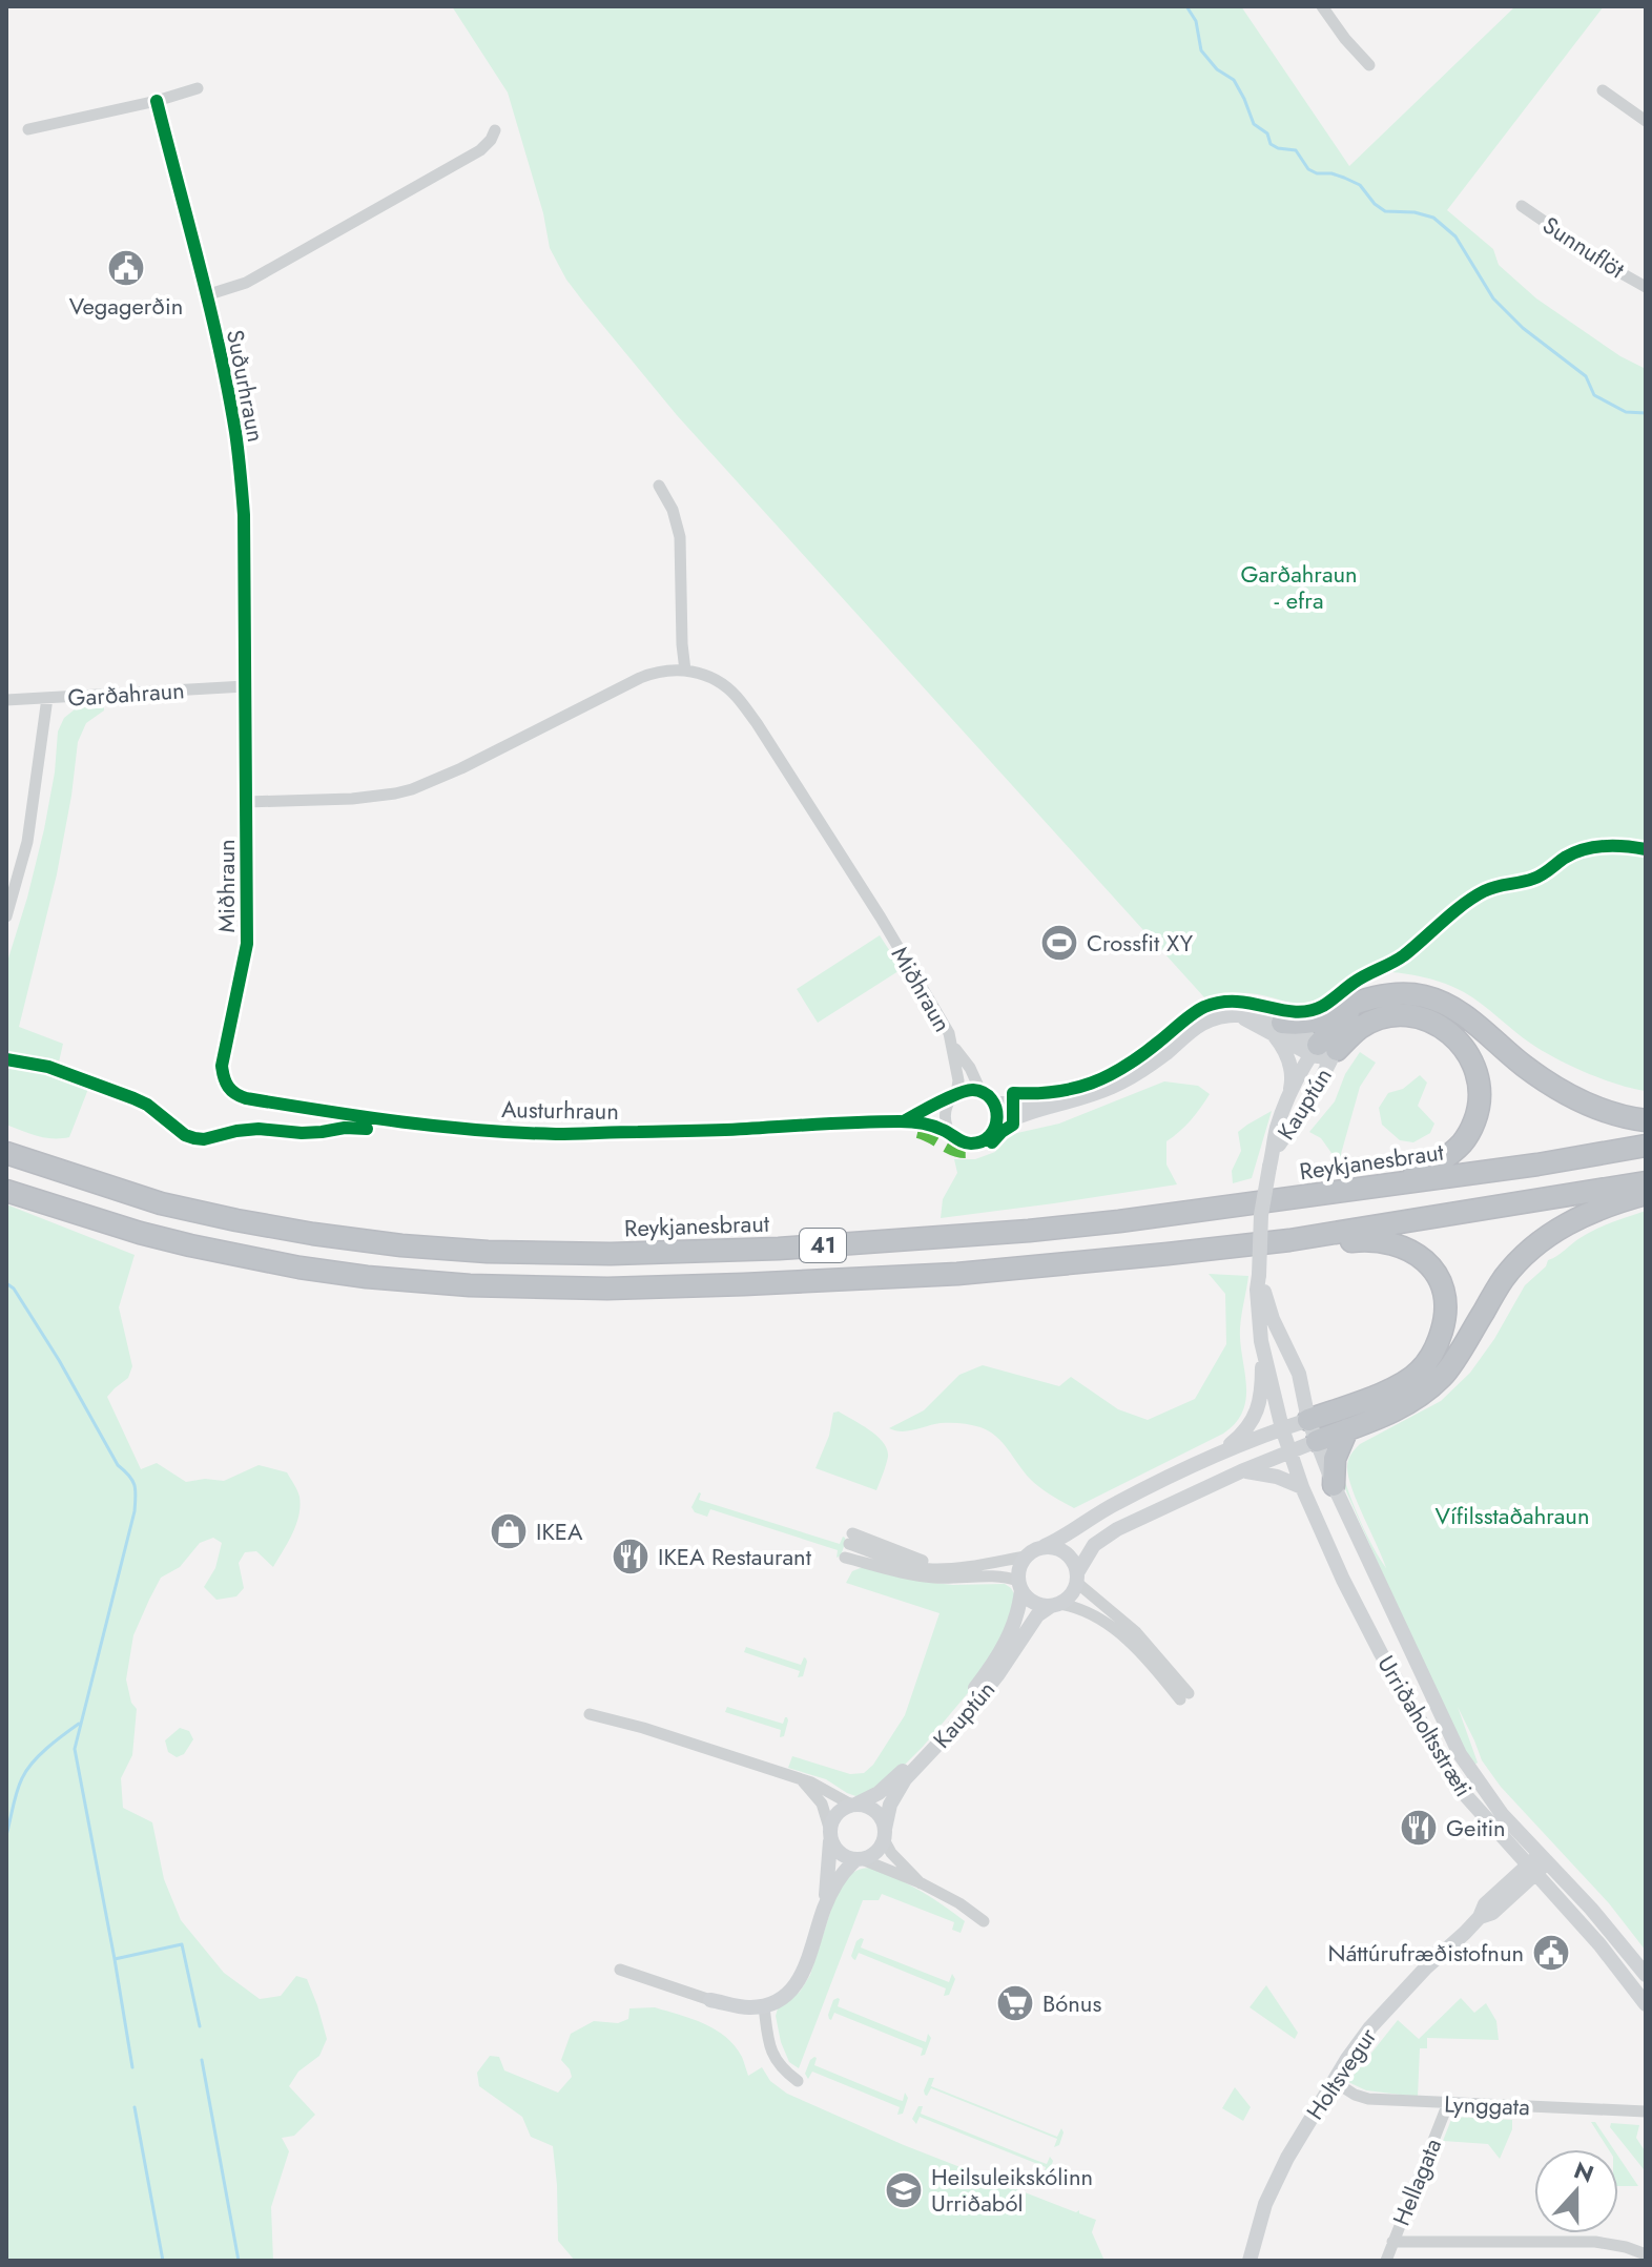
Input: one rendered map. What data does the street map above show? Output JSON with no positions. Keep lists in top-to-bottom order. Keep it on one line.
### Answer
{"streets":{"highway":["Reykjanesbraut","41"],"street":["Sunnuflöt","Suðurhraun","Garðahraun","Miðhraun","Kauptún","Austurhraun","Urriðaholtsstræti","Holtsvegur","Lynggata","Hellagata"]},"crossings":[["Suðurhraun","Garðahraun"],["Suðurhraun","Miðhraun"],["Garðahraun","Miðhraun"],["Miðhraun","Austurhraun"],["Kauptún","Austurhraun"],["Kauptún","Urriðaholtsstræti"],["Urriðaholtsstræti","Holtsvegur"],["Holtsvegur","Lynggata"],["Lynggata","Hellagata"]],"parks":["Garðahraun - efra","Vífilsstaðahraun"],"places":{"public building":["Vegagerðin","Náttúrufræðistofnun"],"sports":["Crossfit XY"],"shop":["IKEA"],"restaurant":["IKEA Restaurant","Geitin"],"supermarket":["Bónus"],"school or university":["Heilsuleikskólinn Urriðaból"]},"north":"top"}
